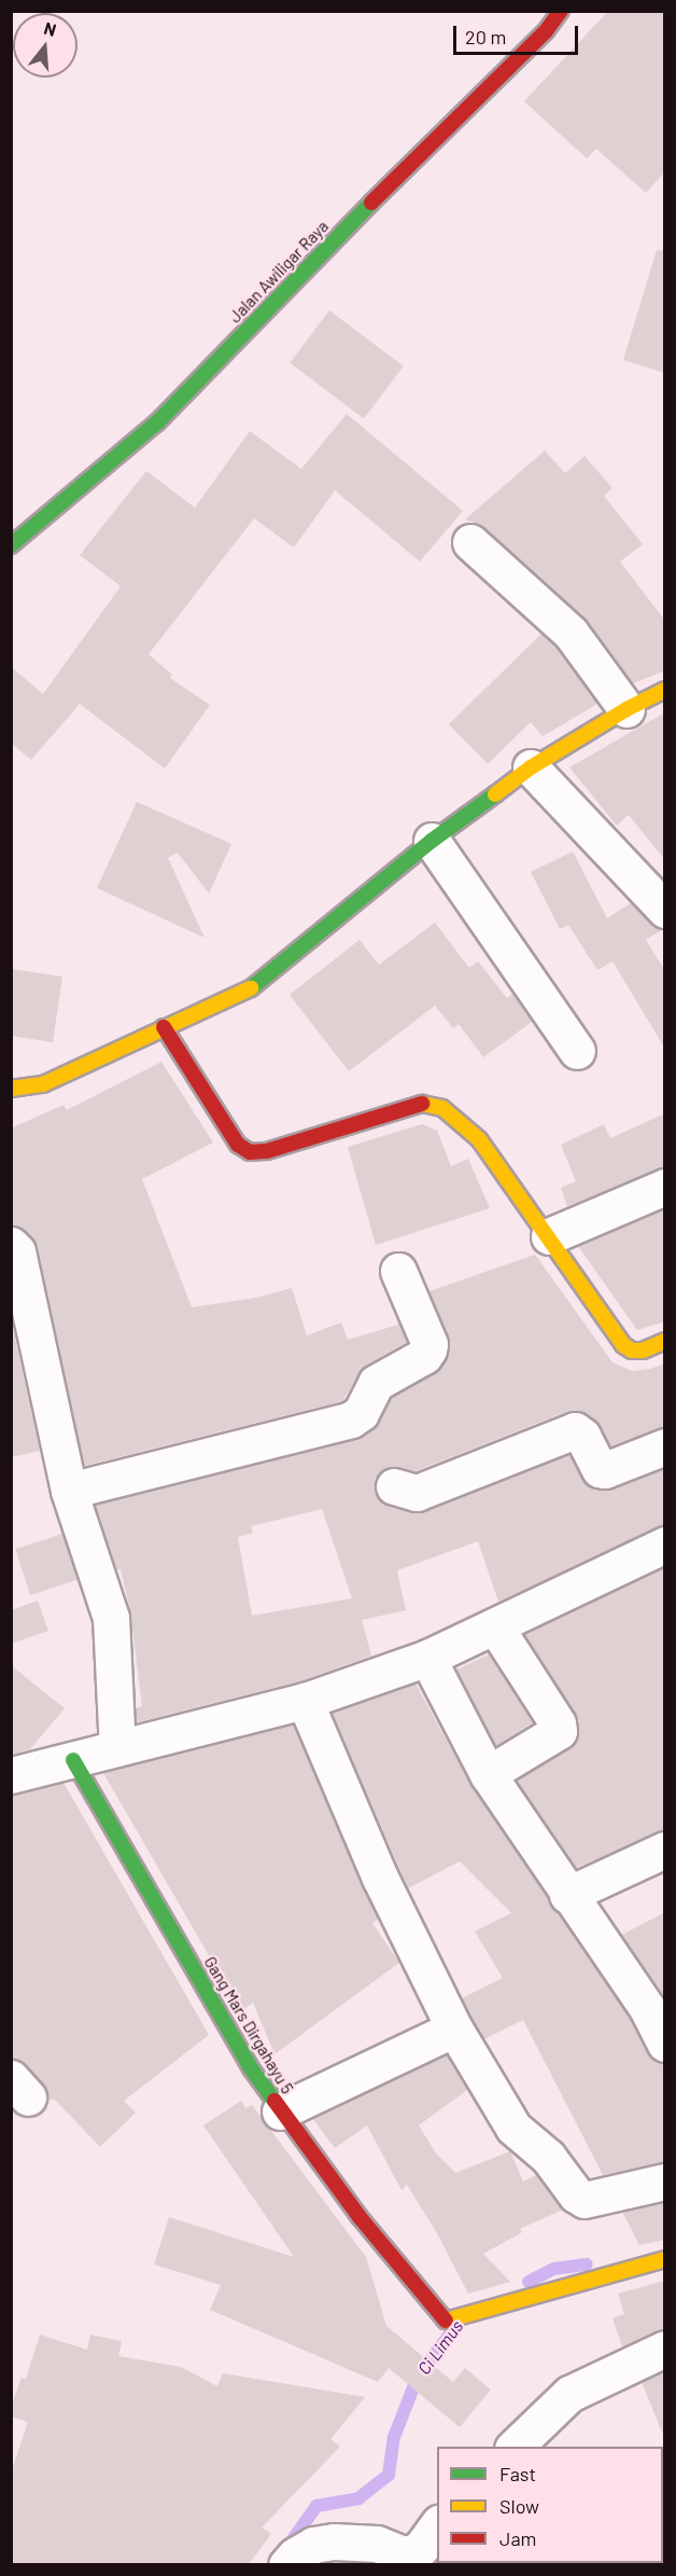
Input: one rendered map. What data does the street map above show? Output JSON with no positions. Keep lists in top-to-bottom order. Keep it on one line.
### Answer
{"streets":{"street":["Jalan Awiligar Raya","Gang Mars Dirgahayu 5"]},"water":["Ci Limus"],"legend":["Fast","Slow","Jam"],"scale_bar":"20 m","north":"top"}
